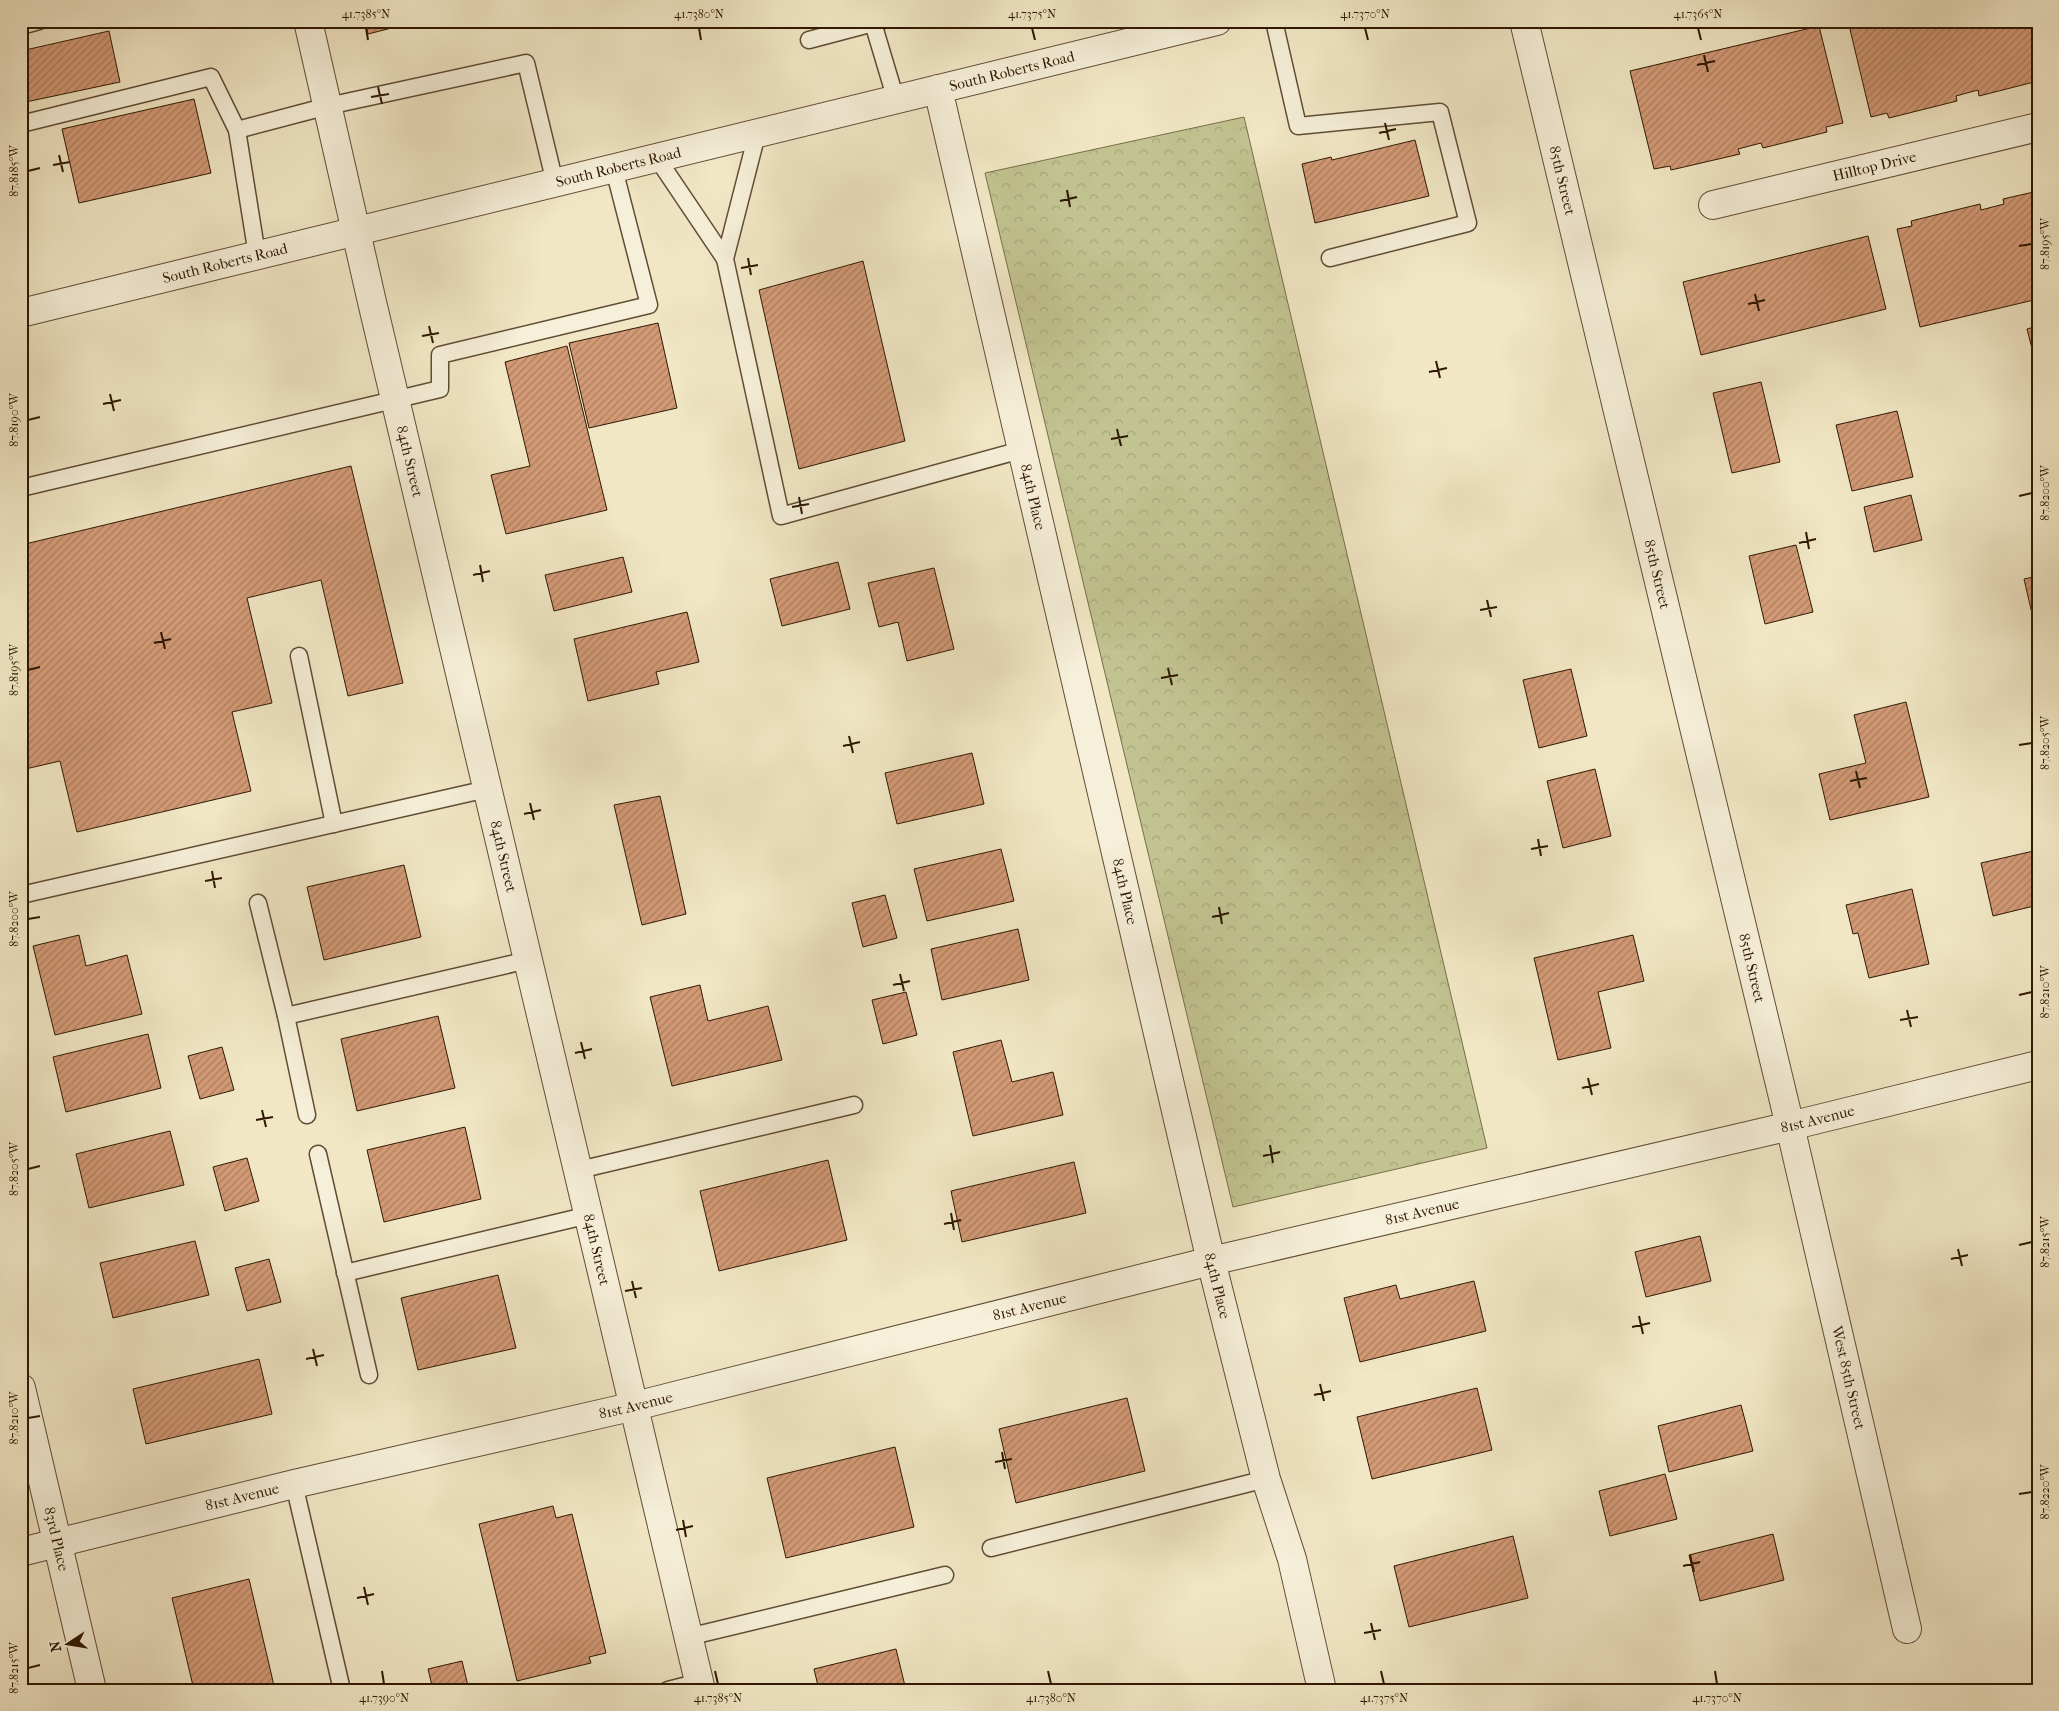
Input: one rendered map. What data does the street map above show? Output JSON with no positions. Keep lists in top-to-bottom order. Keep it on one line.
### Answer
{"streets":{"street":["South Roberts Road","Hilltop Drive","85th Street","84th Street","84th Place","81st Avenue","West 85th Street","83rd Place"]},"crossings":[["South Roberts Road","84th Street"],["South Roberts Road","84th Place"],["85th Street","81st Avenue"],["85th Street","West 85th Street"],["84th Street","81st Avenue"],["84th Place","81st Avenue"],["81st Avenue","West 85th Street"],["81st Avenue","83rd Place"]],"north":"left","coordinates":["41.7385°N","41.7380°N","41.7375°N","41.7370°N","41.7365°N","87.8185°W","87.8195°W","87.8190°W","87.8200°W","87.8205°W","87.8210°W","87.8215°W","87.8220°W","41.7390°N"]}
